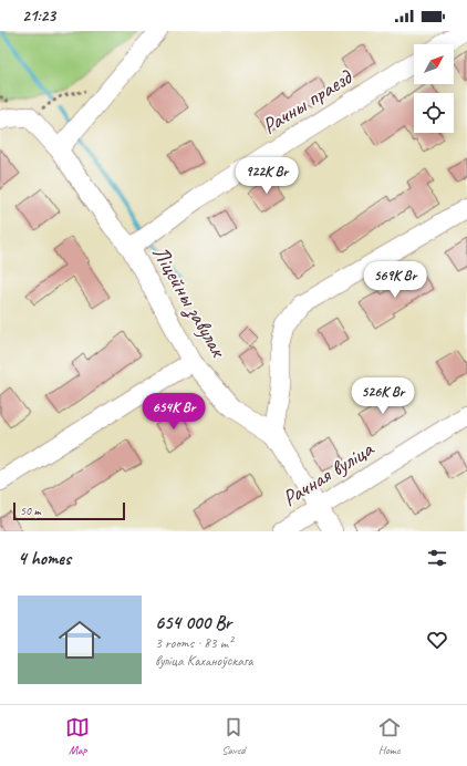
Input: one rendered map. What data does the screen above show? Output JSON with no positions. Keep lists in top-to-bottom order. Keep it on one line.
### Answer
{"streets":{"street":["Рачны праезд","Ліцейны завулак","Рачная вуліца"]},"crossings":[["Рачны праезд","Ліцейны завулак"],["Ліцейны завулак","Рачная вуліца"]],"scale_bar":"50 m","north":"top right","page":{"status":"21:23","price":["922K Br","569K Br","526K Br","654K Br"],"scale":"50 m","heading":"4 homes","list":[{"name":"654 000 Br","note":"3 rooms · 83 m² · вуліца Каханоўскага"}],"tabs":["Map","Saved","Home"]}}
